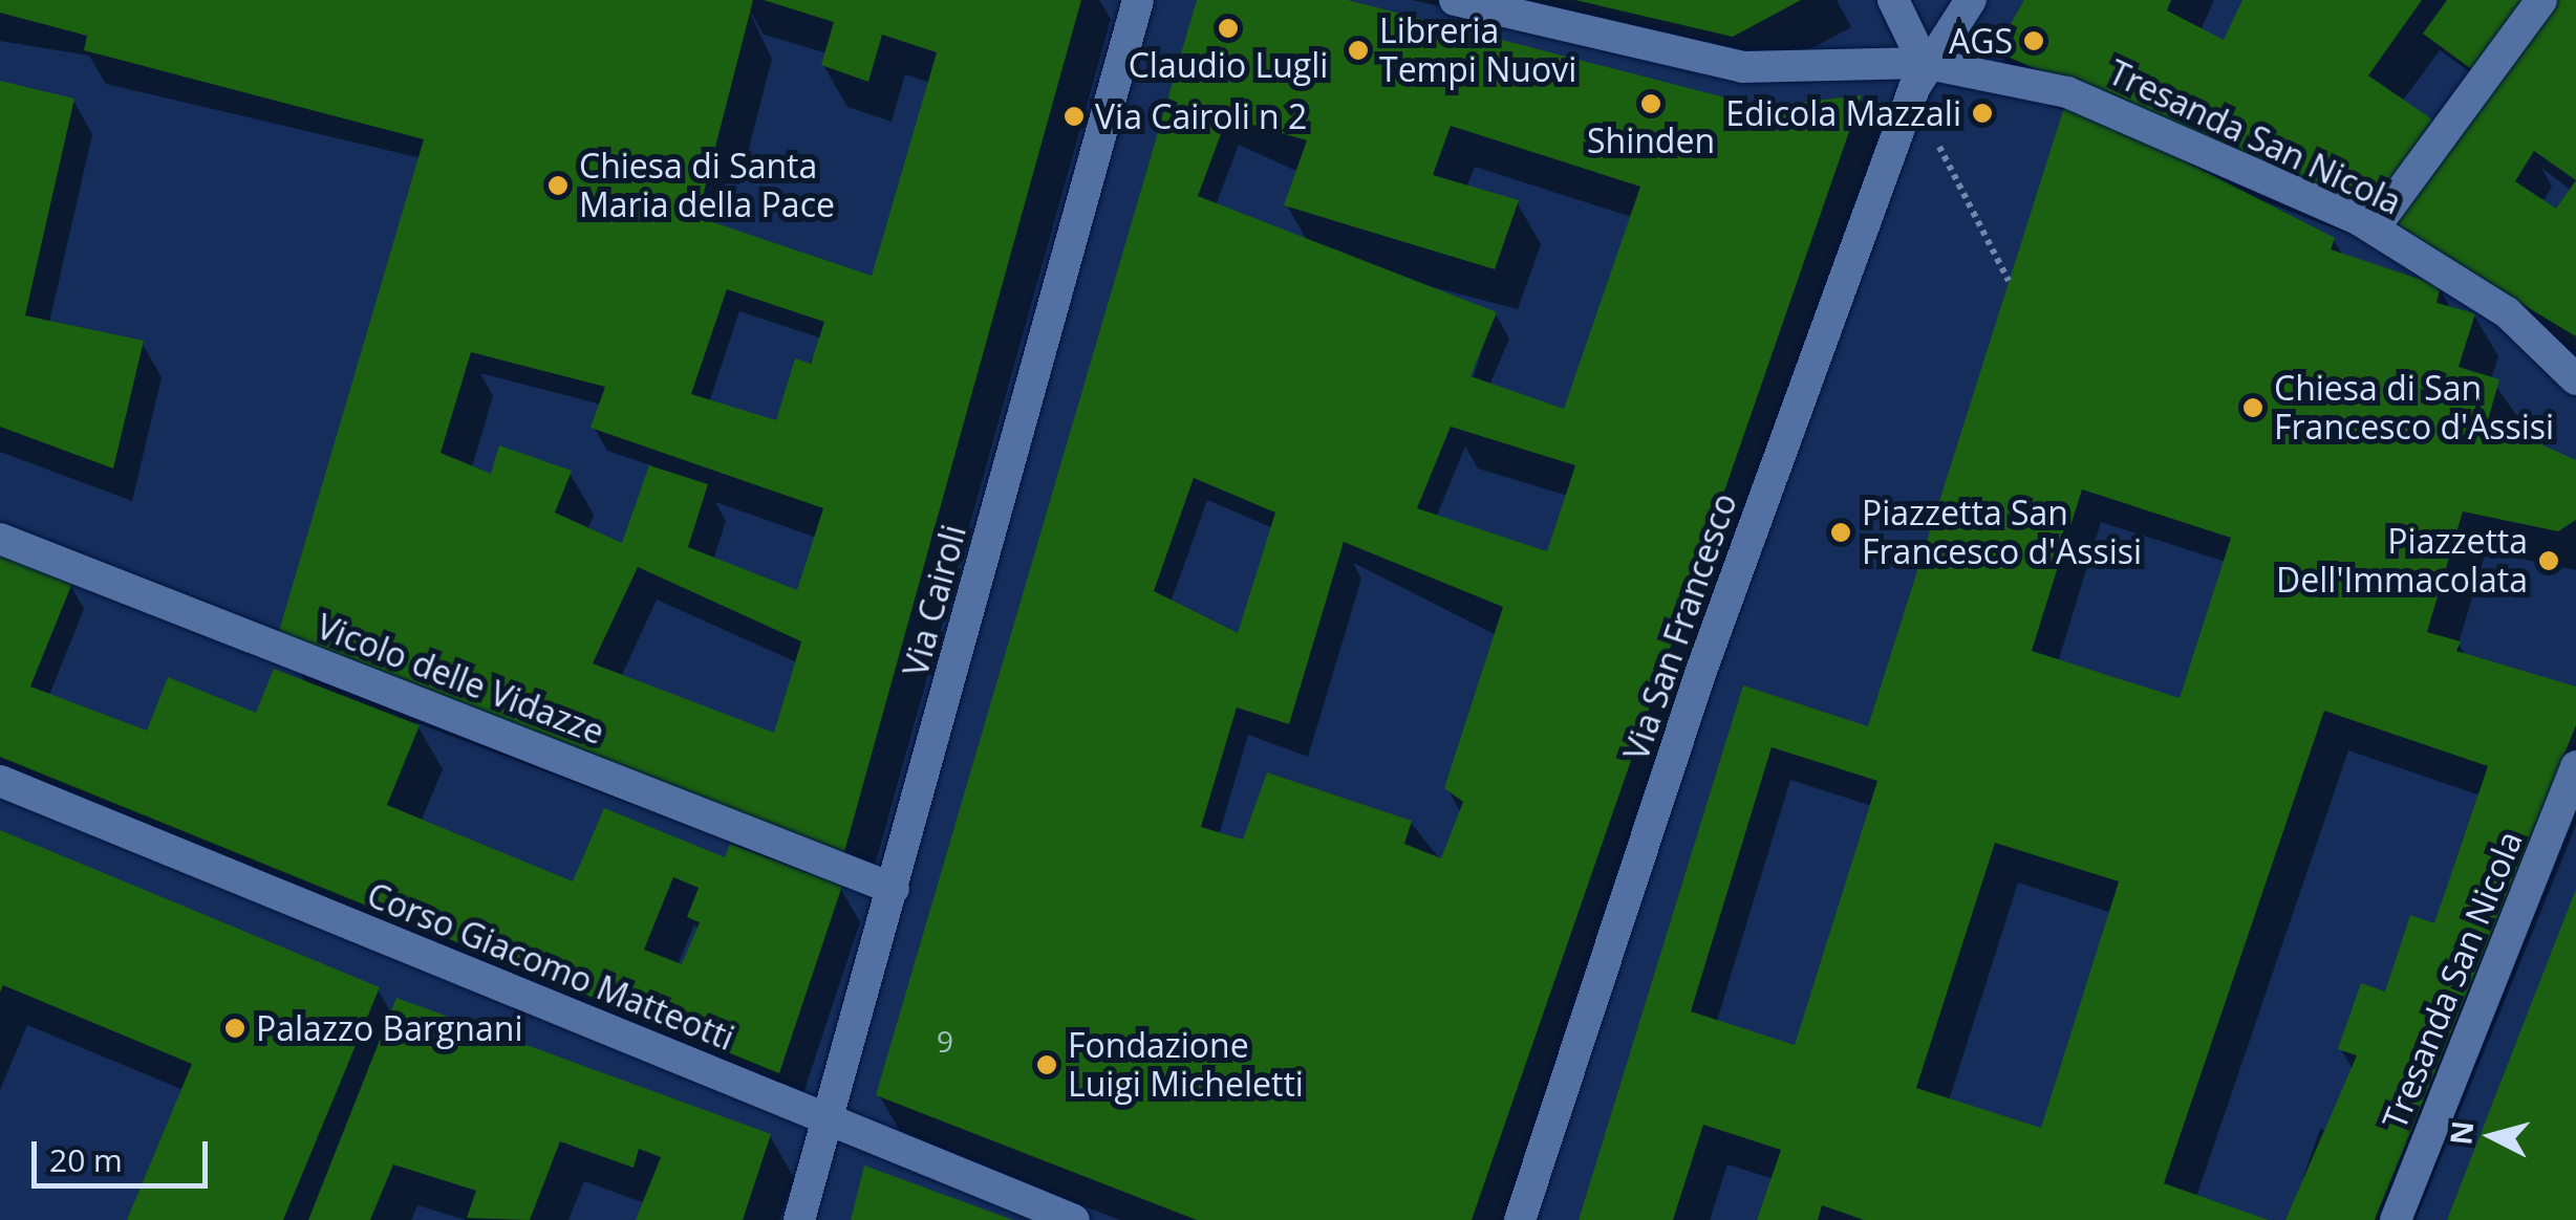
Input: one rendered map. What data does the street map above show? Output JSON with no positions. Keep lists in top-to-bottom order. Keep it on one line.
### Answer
{"streets":{"street":["Tresanda San Nicola","Via Cairoli","Via San Francesco","Vicolo delle Vidazze","Corso Giacomo Matteotti"]},"crossings":[["Tresanda San Nicola","Via San Francesco"],["Via Cairoli","Vicolo delle Vidazze"],["Via Cairoli","Corso Giacomo Matteotti"]],"places":["Claudio Lugli","AGS","Libreria Tempi Nuovi","Shinden","Edicola Mazzali","Via Cairoli n 2","Chiesa di Santa Maria della Pace","Chiesa di San Francesco d'Assisi","Piazzetta San Francesco d'Assisi","Piazzetta Dell'Immacolata","Palazzo Bargnani","Fondazione Luigi Micheletti"],"house_numbers":["9"],"scale_bar":"20 m","north":"left"}
